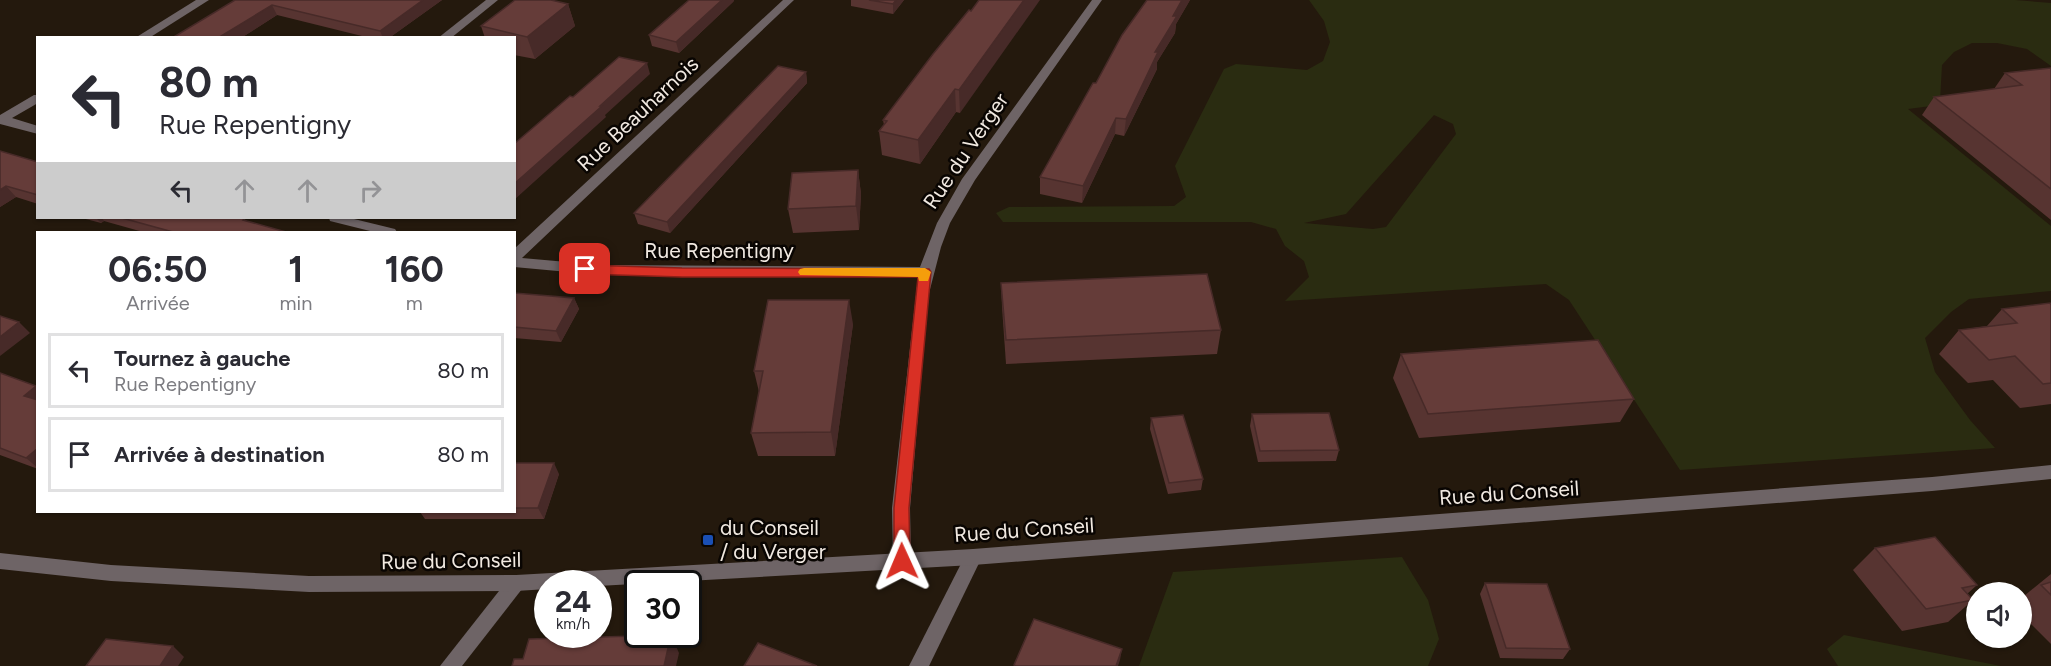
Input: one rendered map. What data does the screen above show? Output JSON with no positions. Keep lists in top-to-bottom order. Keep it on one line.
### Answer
{"streets":{"street":["Rue Beauharnois","Rue du Verger","Rue Repentigny","Rue du Conseil"]},"crossings":[["Rue du Verger","Rue Repentigny"],["Rue du Verger","Rue du Conseil"]],"places":{"transit":["du Conseil / du Verger"]},"page":{"turn":["80 m","Rue Repentigny"],"eta":["06:50","Arrivée","1","min","160","m"],"list":[{"name":"Tournez à gauche","note":"Rue Repentigny","value":"80 m"},{"name":"Arrivée à destination","value":"80 m"}],"speed":"24 km/h","limit":"30"}}
